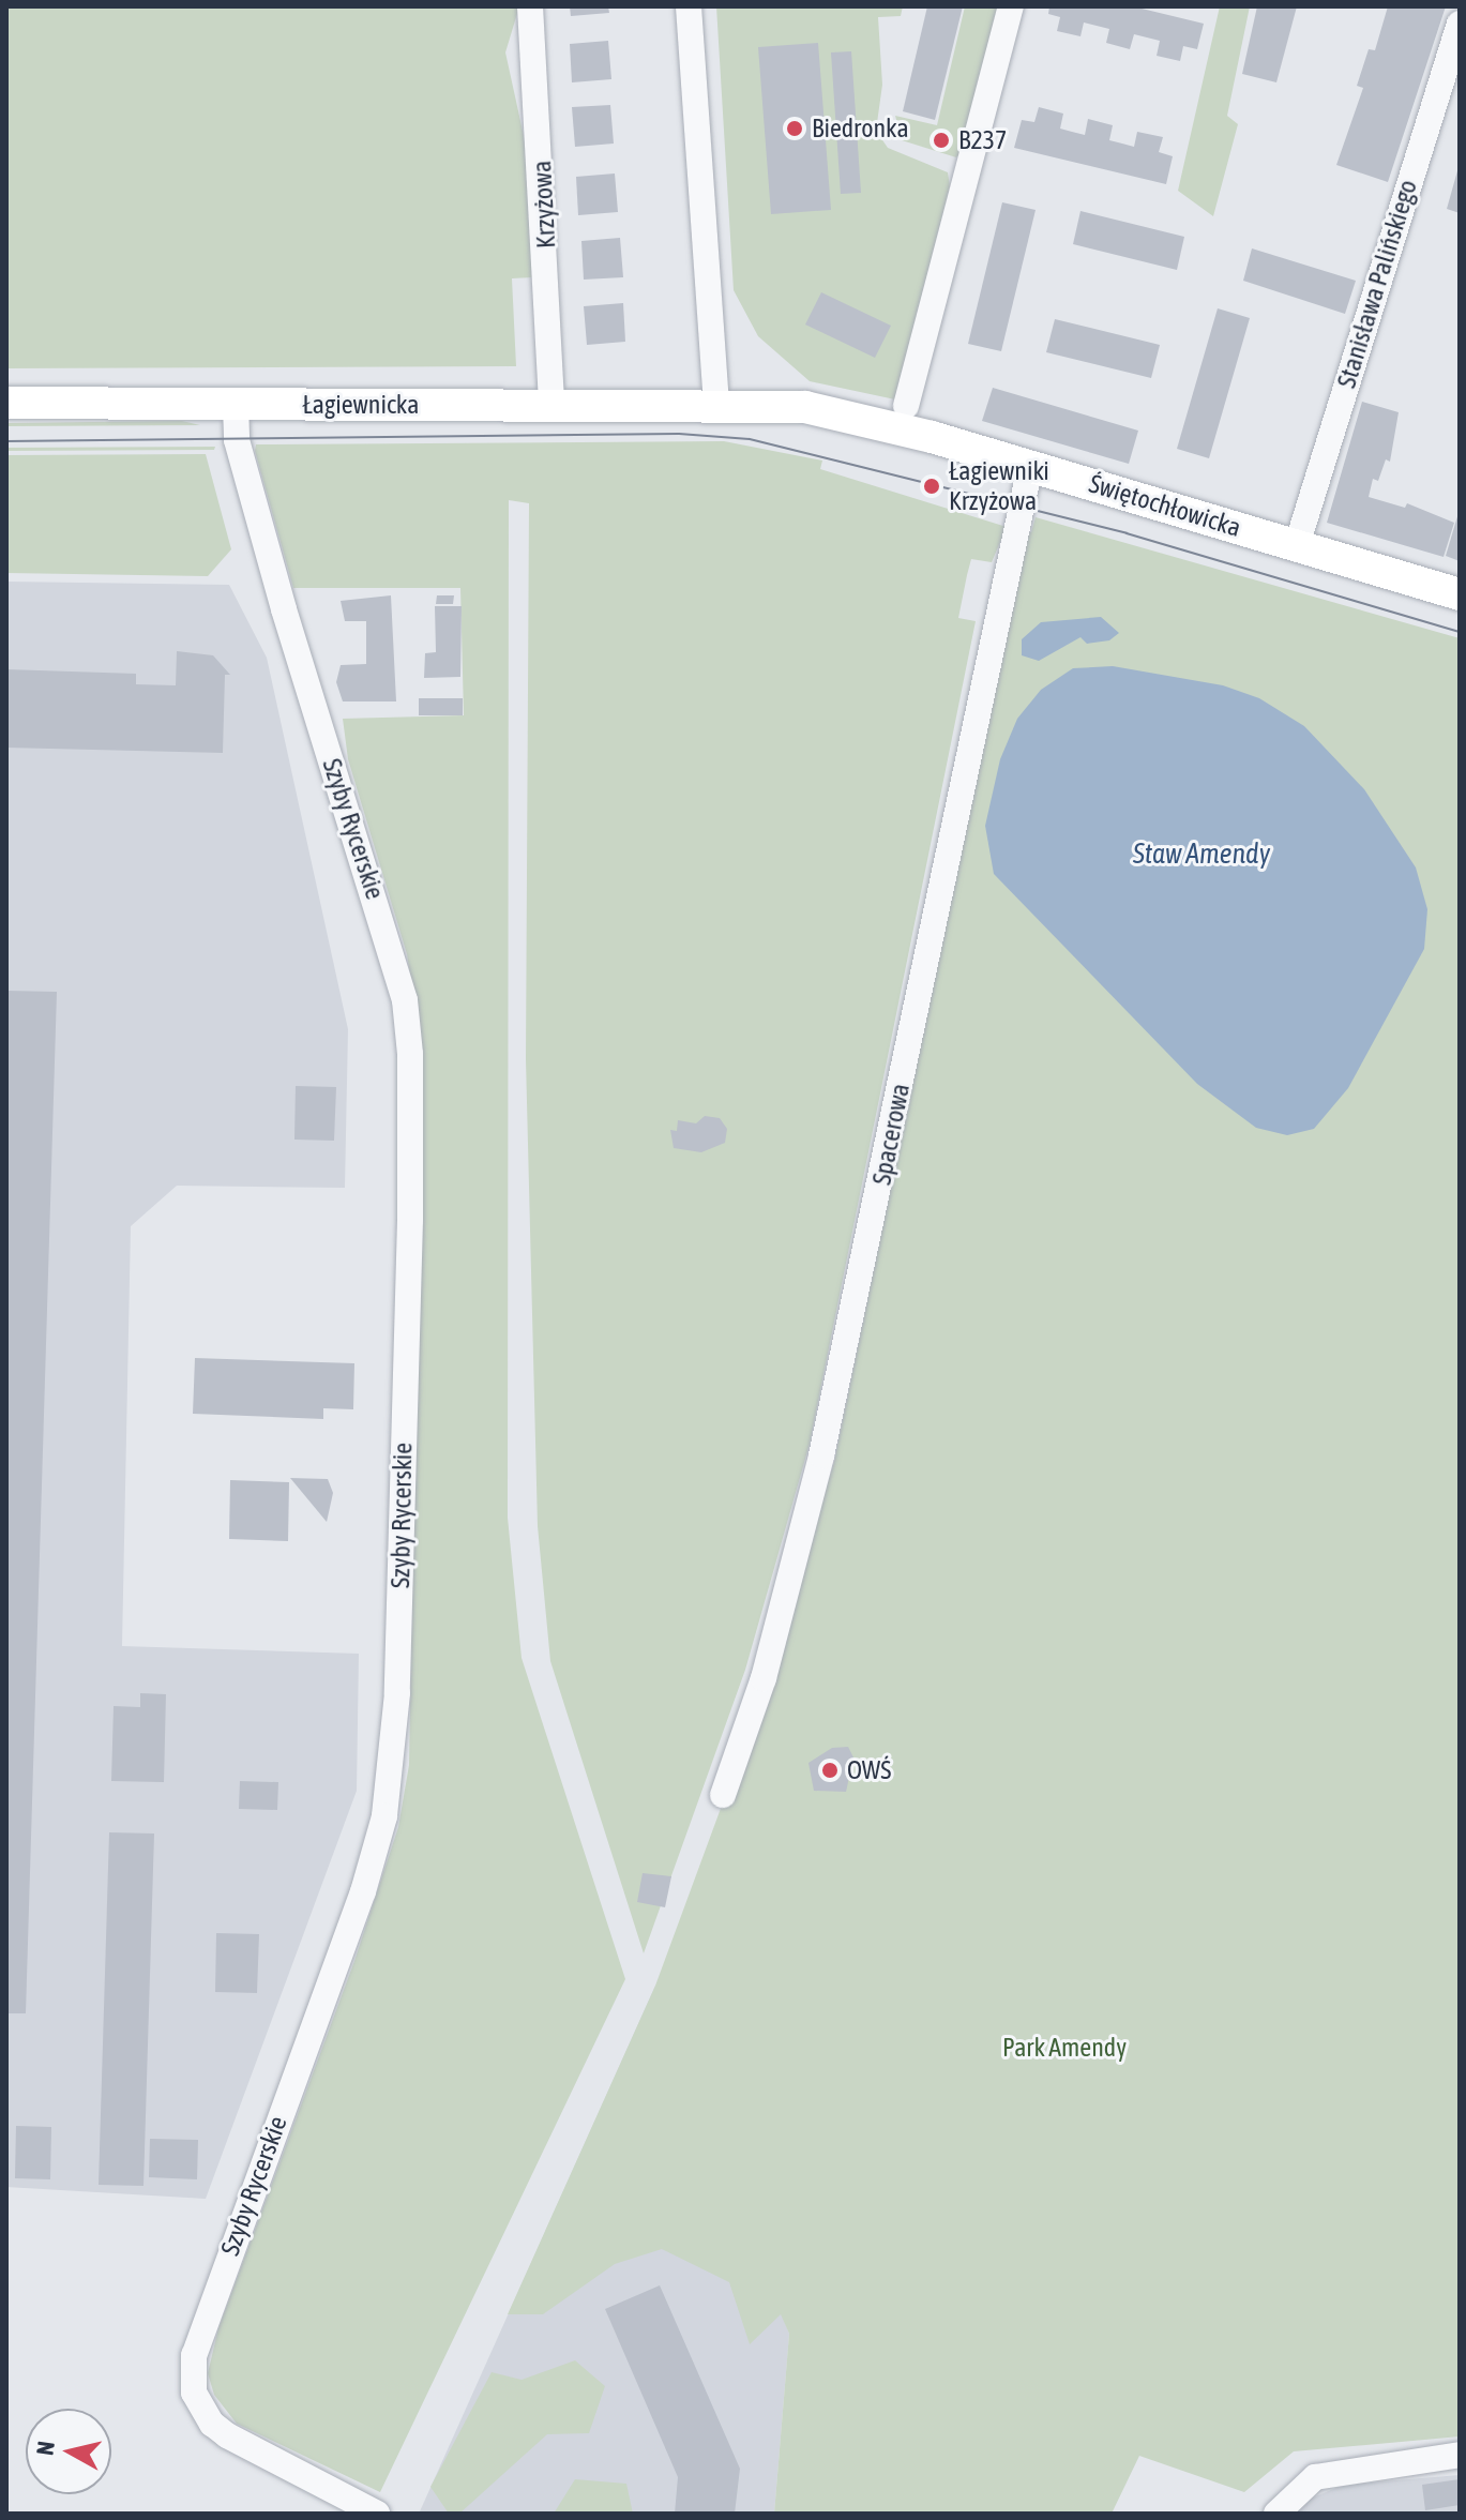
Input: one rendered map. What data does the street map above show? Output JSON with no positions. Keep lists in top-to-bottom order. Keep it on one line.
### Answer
{"streets":{"main road":["Łagiewnicka","Świętochłowicka"],"street":["Krzyżowa","Stanisława Palińskiego","Szyby Rycerskie","Spacerowa"]},"crossings":[["Krzyżowa","Łagiewnicka"],["Stanisława Palińskiego","Świętochłowicka"],["Łagiewnicka","Świętochłowicka"],["Łagiewnicka","Szyby Rycerskie"],["Świętochłowicka","Spacerowa"]],"water":["Staw Amendy"],"parks":["Park Amendy"],"places":["Biedronka","B237","Łagiewniki Krzyżowa","OWŚ"],"north":"left"}
